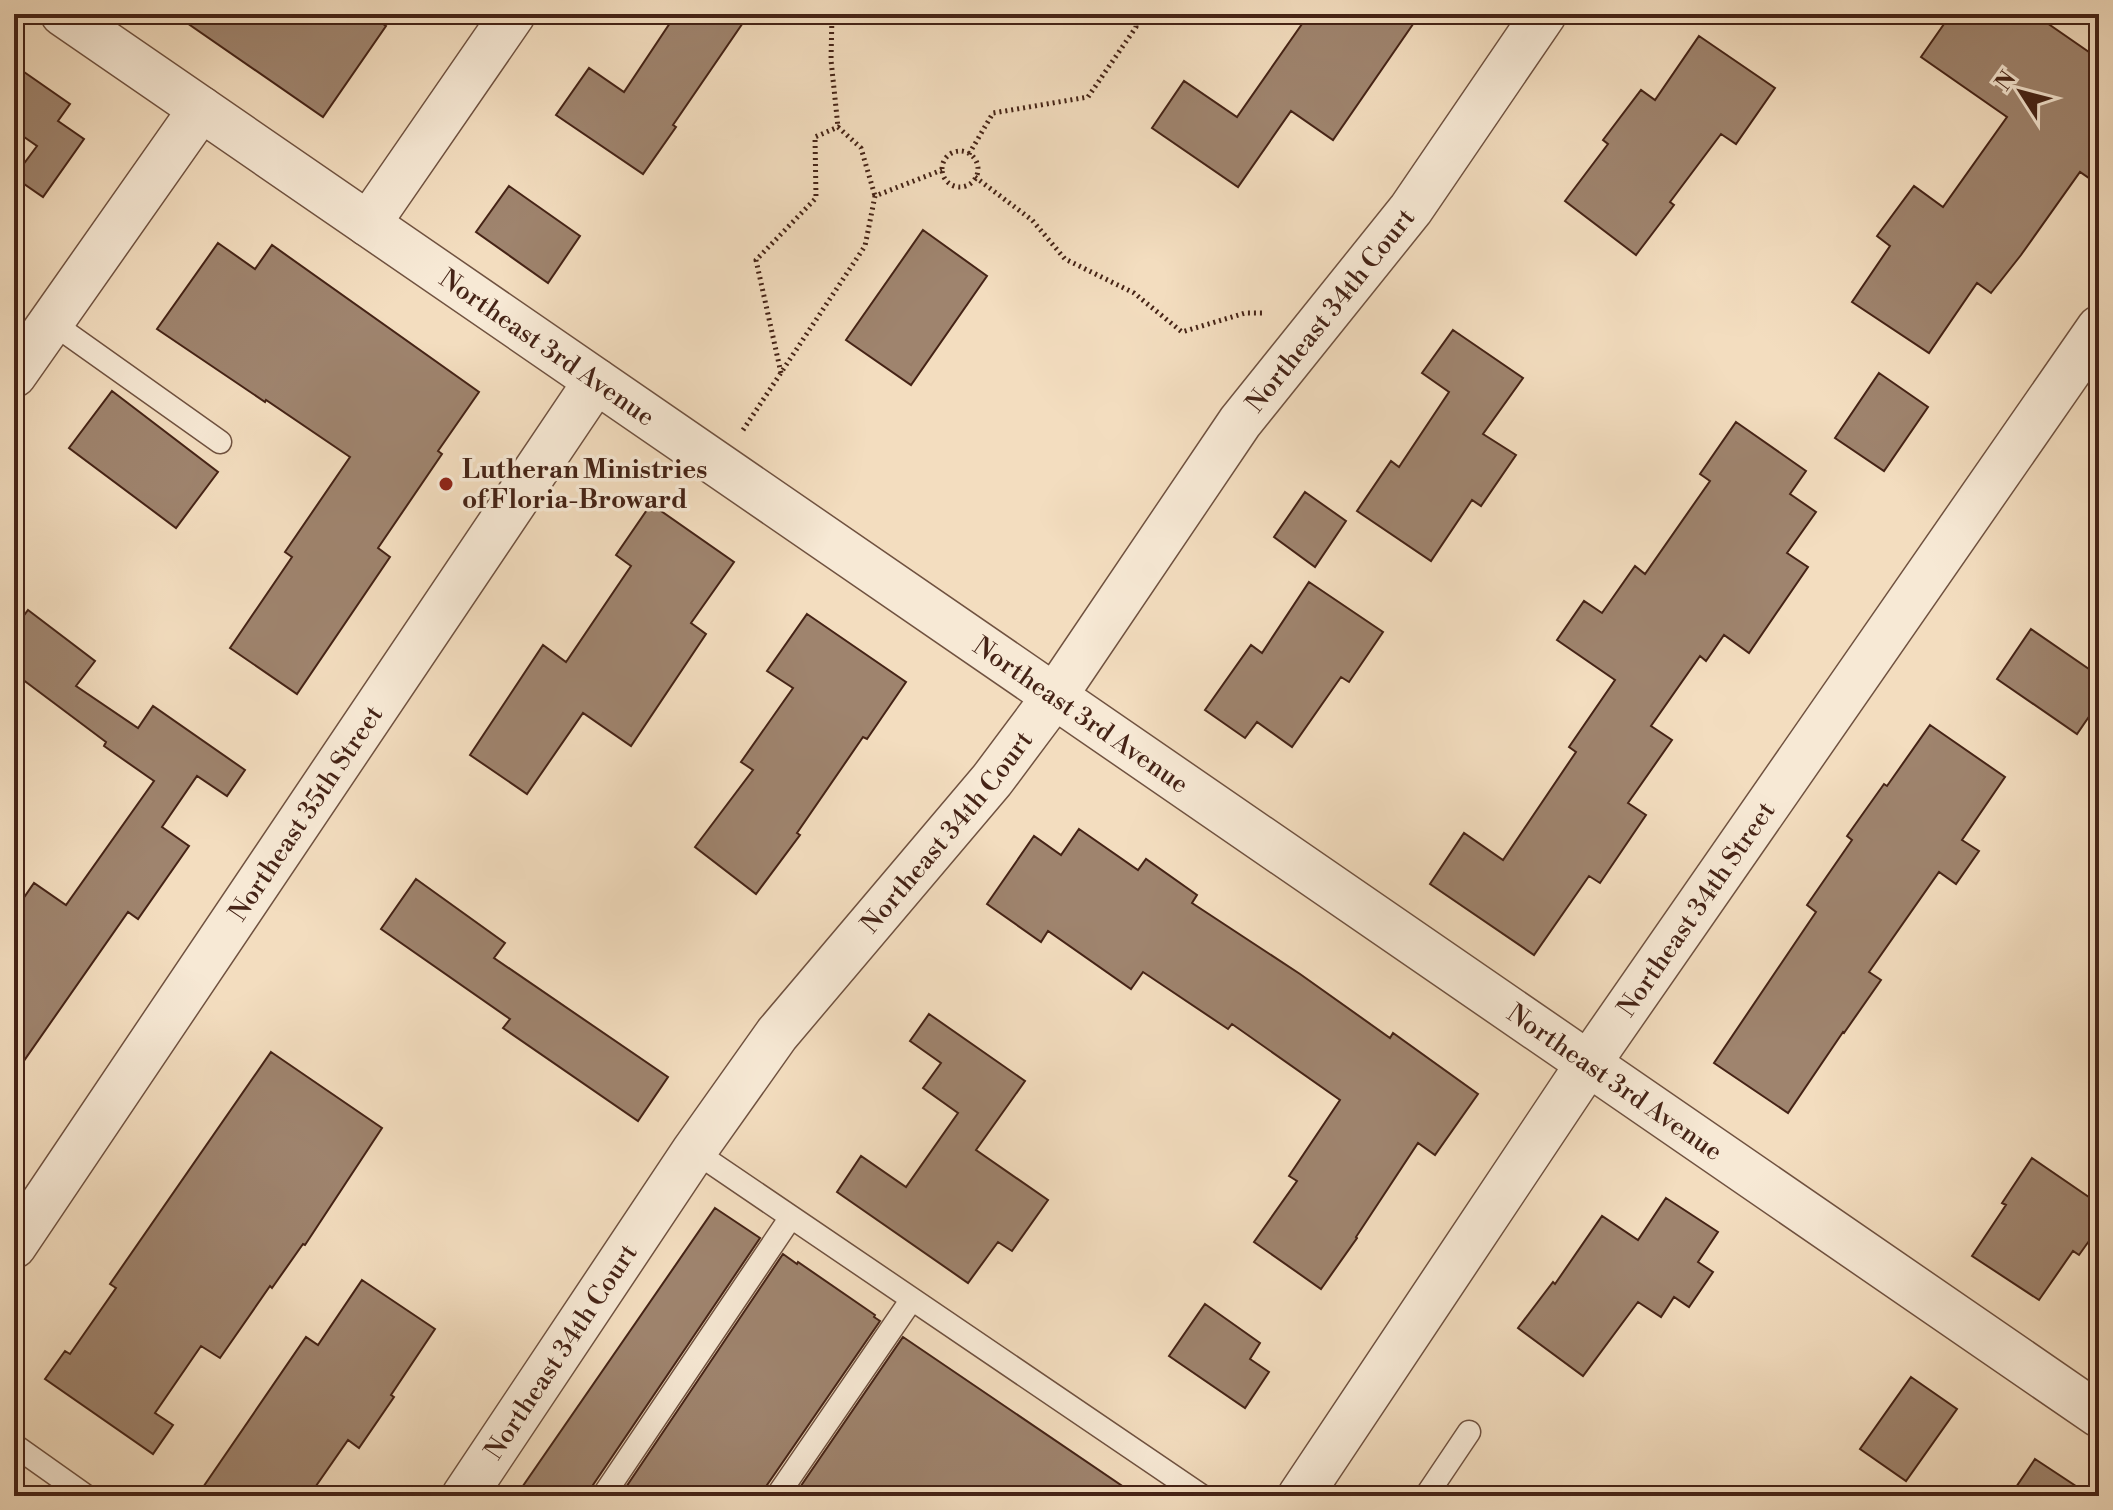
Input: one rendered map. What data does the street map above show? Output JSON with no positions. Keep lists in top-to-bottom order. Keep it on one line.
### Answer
{"streets":{"street":["Northeast 34th Court","Northeast 3rd Avenue","Northeast 35th Street","Northeast 34th Street"]},"crossings":[["Northeast 34th Court","Northeast 3rd Avenue"],["Northeast 3rd Avenue","Northeast 35th Street"],["Northeast 3rd Avenue","Northeast 34th Street"]],"places":["Lutheran Ministries of Floria-Broward"],"north":"top left"}
